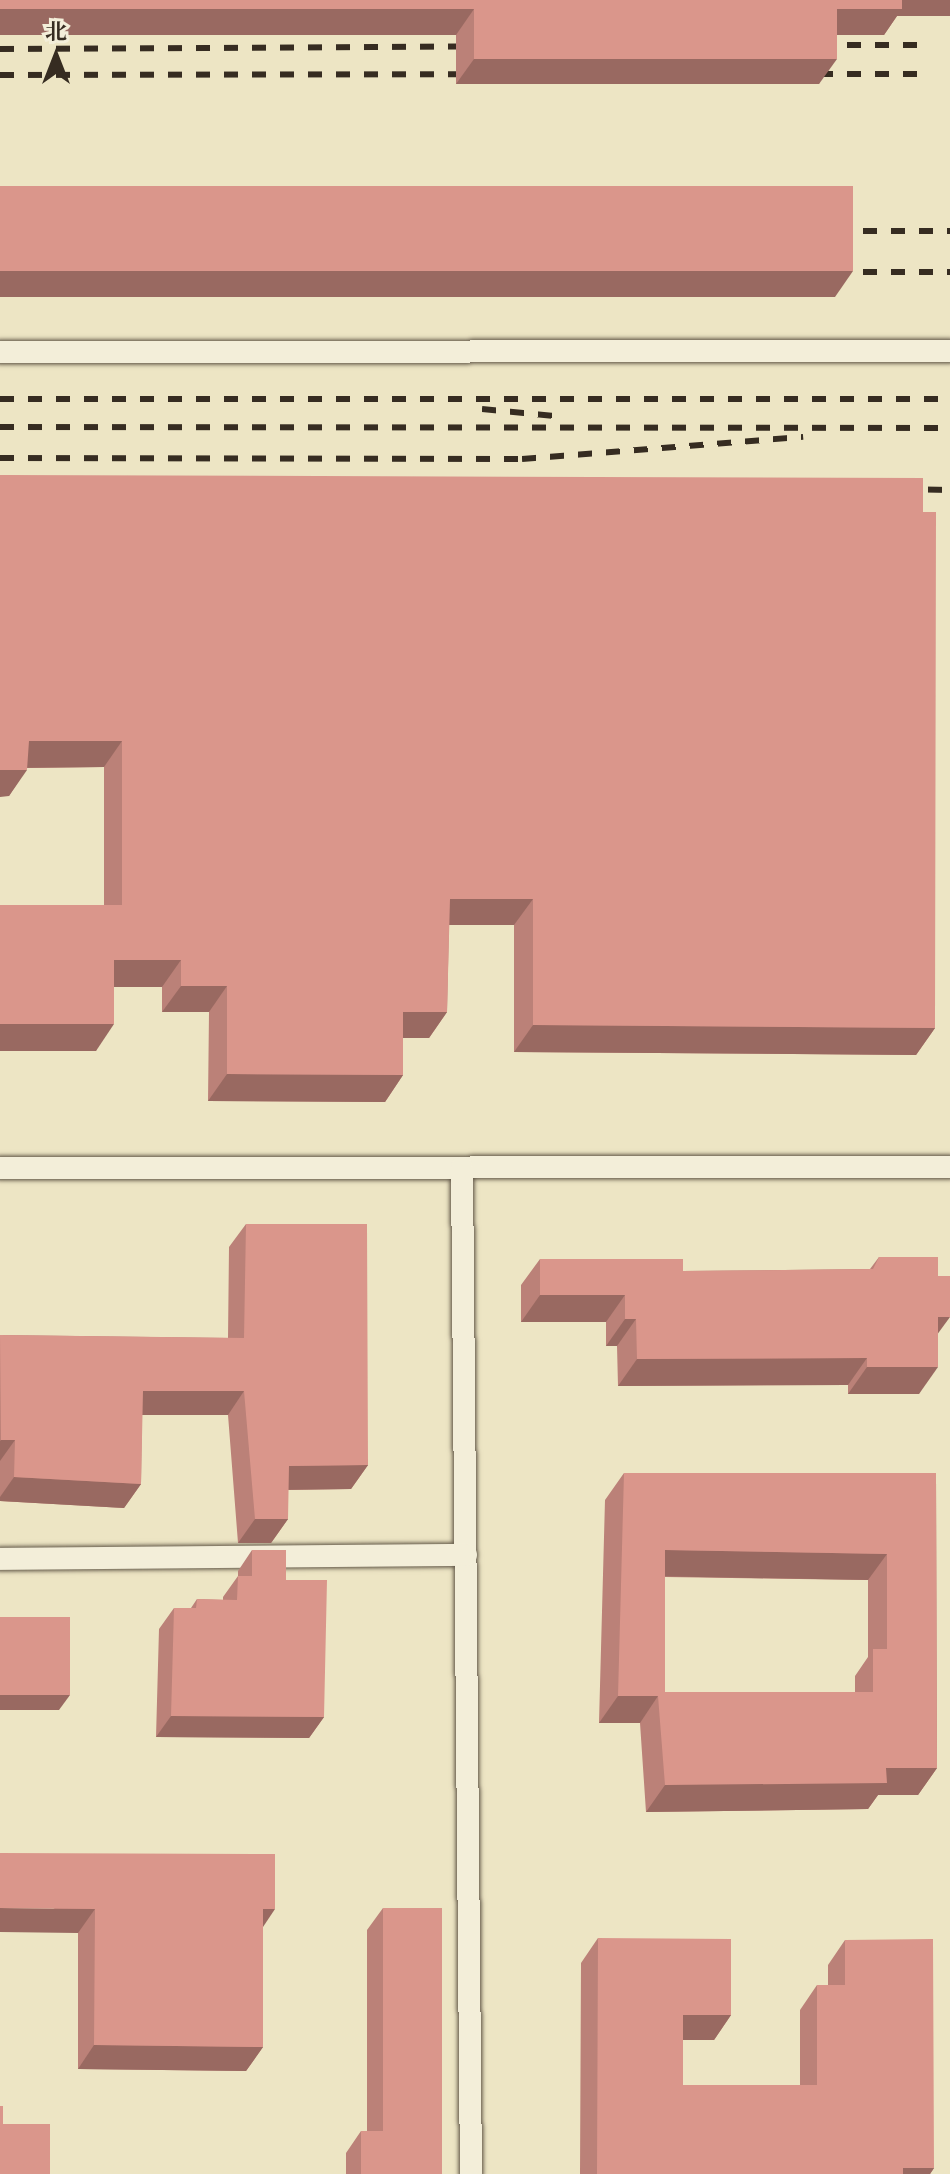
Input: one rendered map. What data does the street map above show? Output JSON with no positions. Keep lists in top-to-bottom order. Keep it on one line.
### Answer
{"north":"top"}
